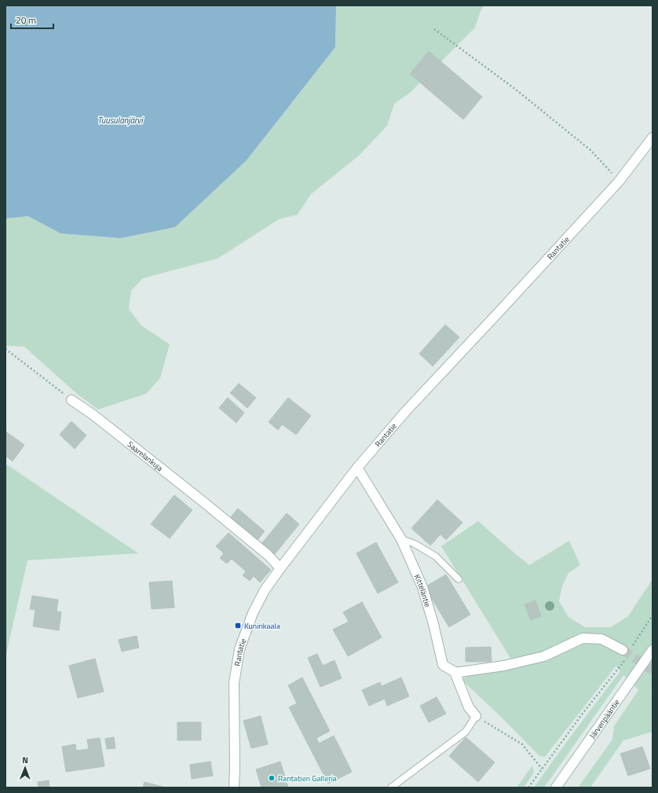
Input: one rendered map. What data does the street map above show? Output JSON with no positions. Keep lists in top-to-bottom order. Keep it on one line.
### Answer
{"streets":{"street":["Rantatie","Saarelankuja","Kitteläntie","Järvenpääntie"]},"crossings":[["Rantatie","Saarelankuja"],["Rantatie","Kitteläntie"]],"water":["Tuusulanjärvi"],"places":{"transit":["Kuninkaala"],"other":["Rantatien Galleria"]},"scale_bar":"20 m","north":"top"}
